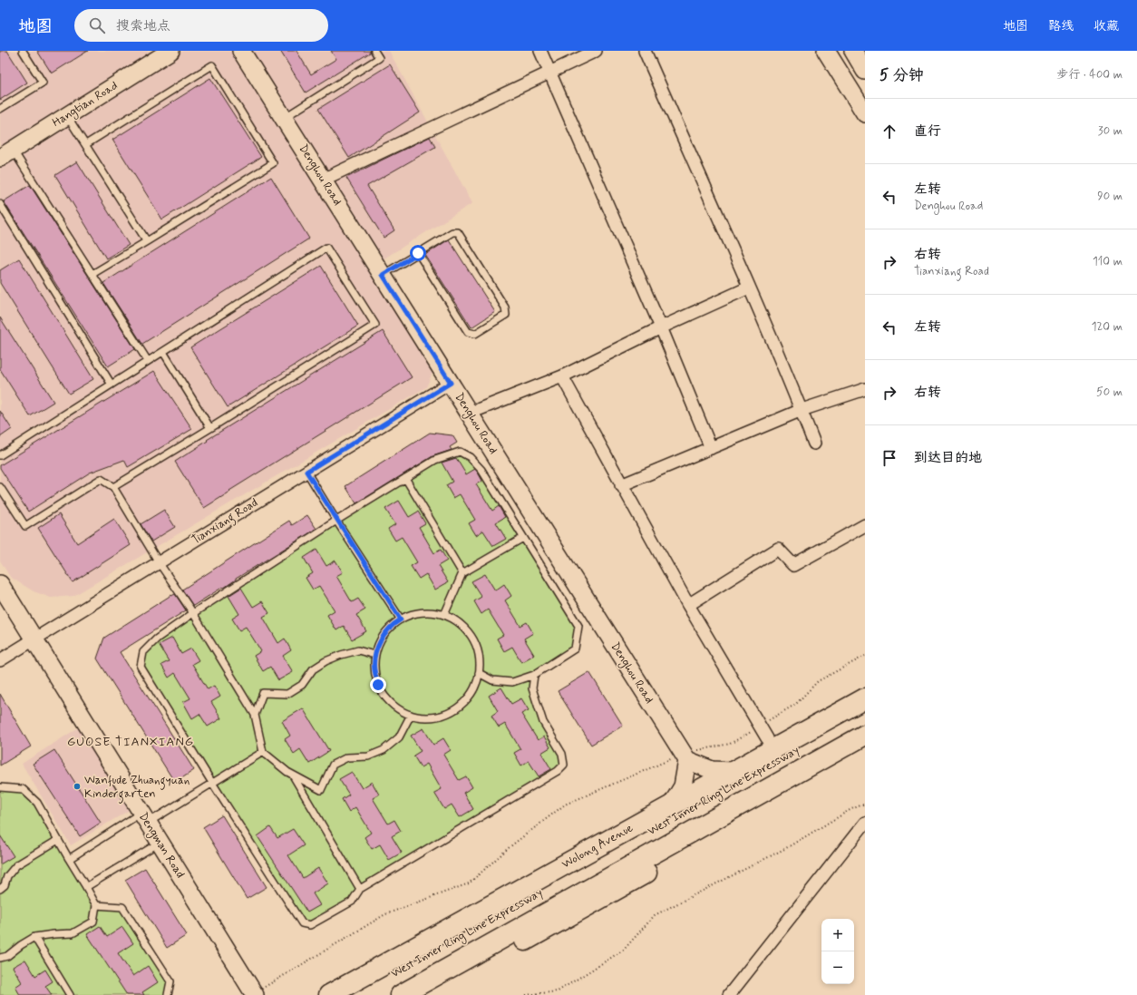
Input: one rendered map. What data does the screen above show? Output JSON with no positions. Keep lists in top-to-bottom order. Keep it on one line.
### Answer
{"streets":{"highway":["West Inner Ring Line Expressway","Wolong Avenue"],"street":["Hangtian Road","Denghou Road","Tianxiang Road","Dengman Road"]},"crossings":[["Denghou Road","Tianxiang Road"],["Tianxiang Road","Dengman Road"]],"districts":["GUOSE TIANXIANG"],"places":["Wanfude Zhuangyuan Kindergarten"],"page":{"header":"地图","search":"搜索地点","nav":["地图","路线","收藏"],"heading":["5 分钟","步行 · 400 m"],"list":[["直行","30 m"],["左转","Denghou Road","90 m"],["右转","Tianxiang Road","110 m"],["左转","120 m"],["右转","50 m"],"到达目的地"],"map_buttons":["+","−"]}}
